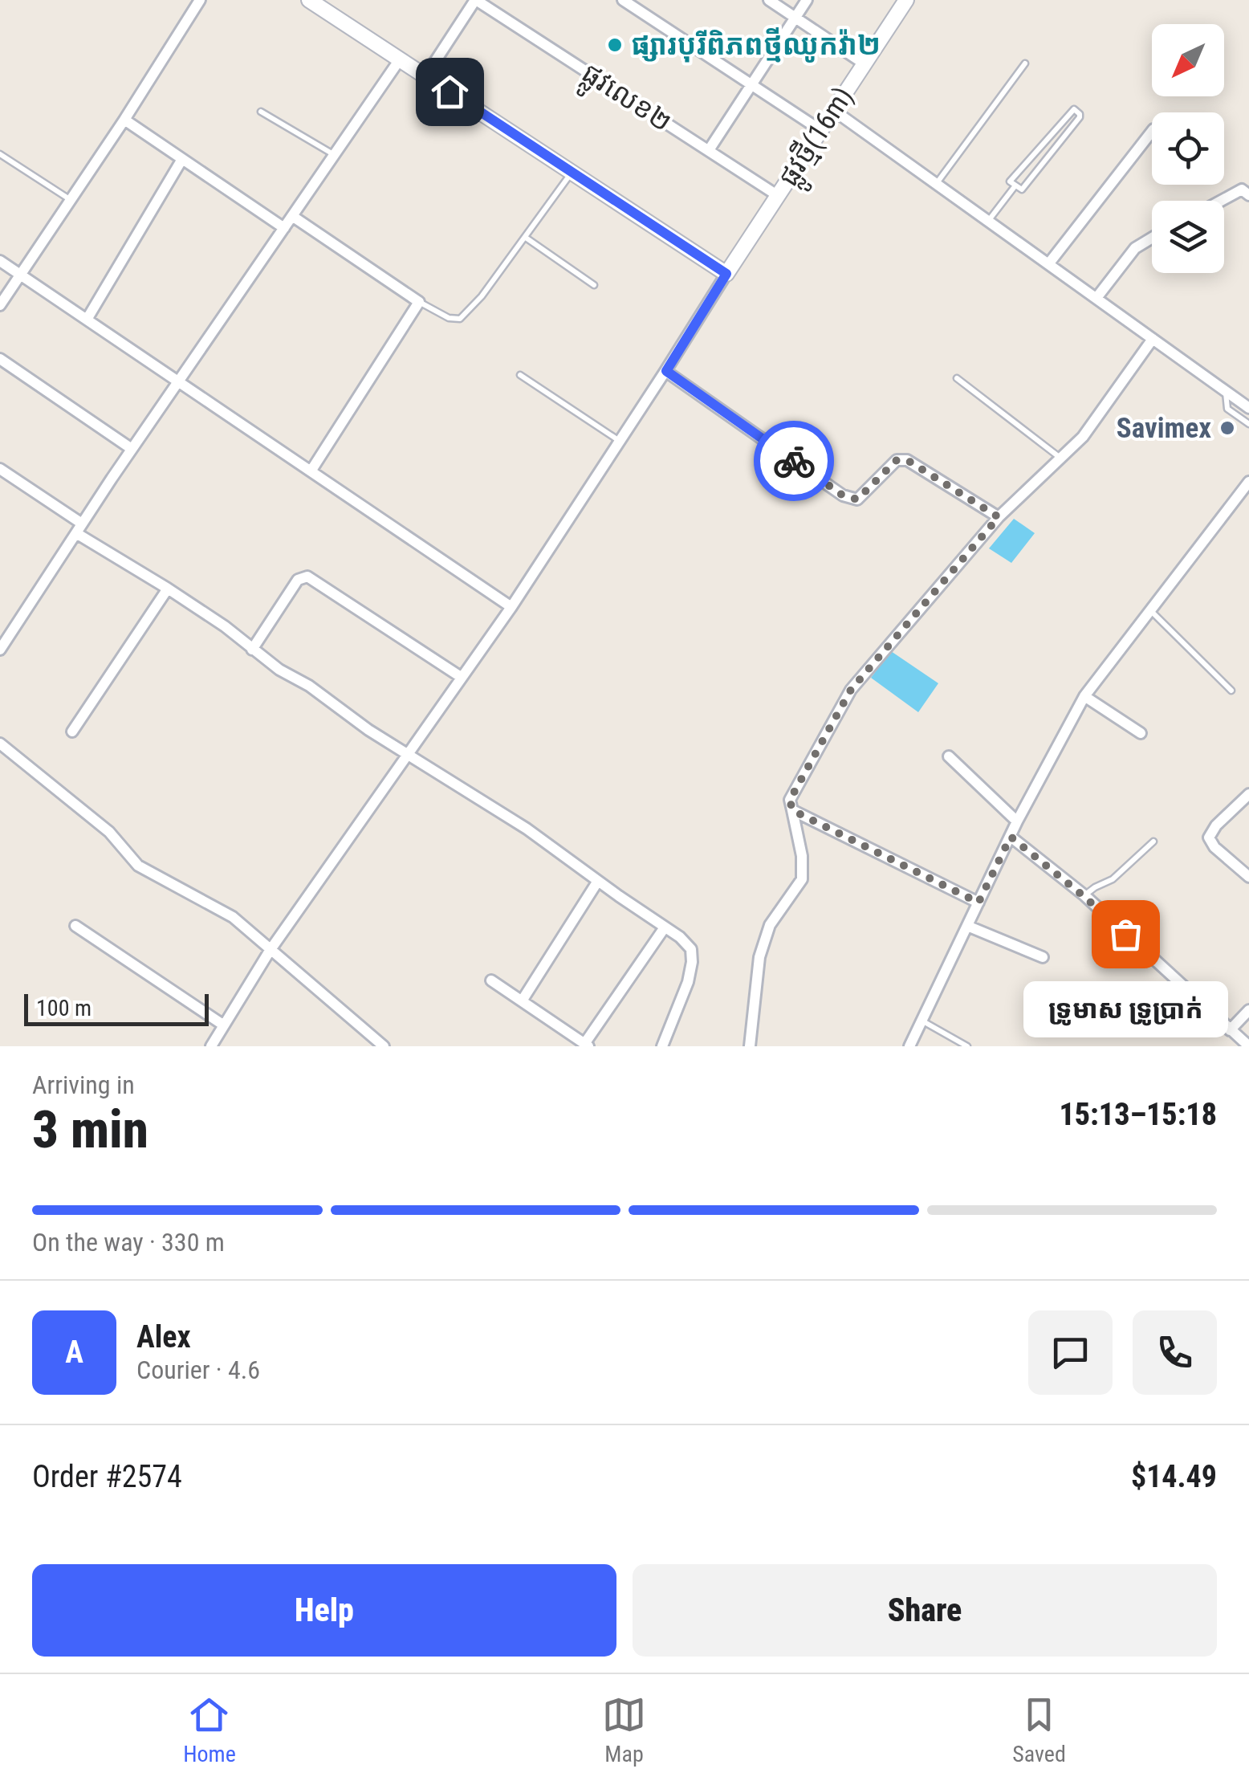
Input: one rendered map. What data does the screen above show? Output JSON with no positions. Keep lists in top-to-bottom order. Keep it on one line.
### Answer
{"streets":{"street":["ផ្លូវលេខ២","ផ្លូវថ្មី(16m)"]},"crossings":[["ផ្លូវលេខ២","ផ្លូវថ្មី(16m)"]],"places":["ផ្សារបុរីពិភពថ្មីឈូកវ៉ា២","Savimex","ទ្រូមាស ទ្រូប្រាក់"],"scale_bar":"100 m","north":"bottom left","page":{"bubble":"ទ្រូមាស ទ្រូប្រាក់","scale":"100 m","heading":["3 min","Arriving in","15:13–15:18"],"panel":["Alex","Courier · 4.6","Order #2574","$14.49"],"bar":"On the way · 330 m","round":"A","buttons":["Help","Share"],"tabs":["Home","Map","Saved"]}}
